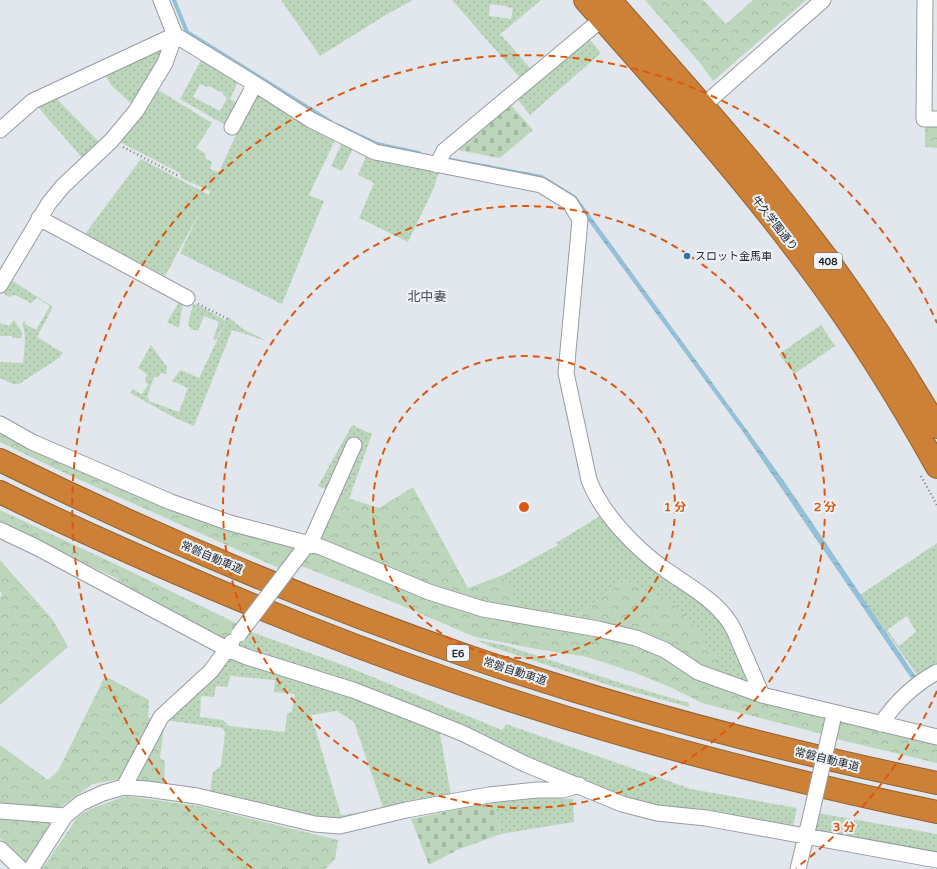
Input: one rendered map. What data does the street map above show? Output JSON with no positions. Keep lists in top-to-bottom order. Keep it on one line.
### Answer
{"streets":{"highway":["牛久学園通り","408","常磐自動車道","E6"]},"districts":["北中妻"],"places":["スロット金馬車"],"rings":["1 分","2 分","3 分"]}
